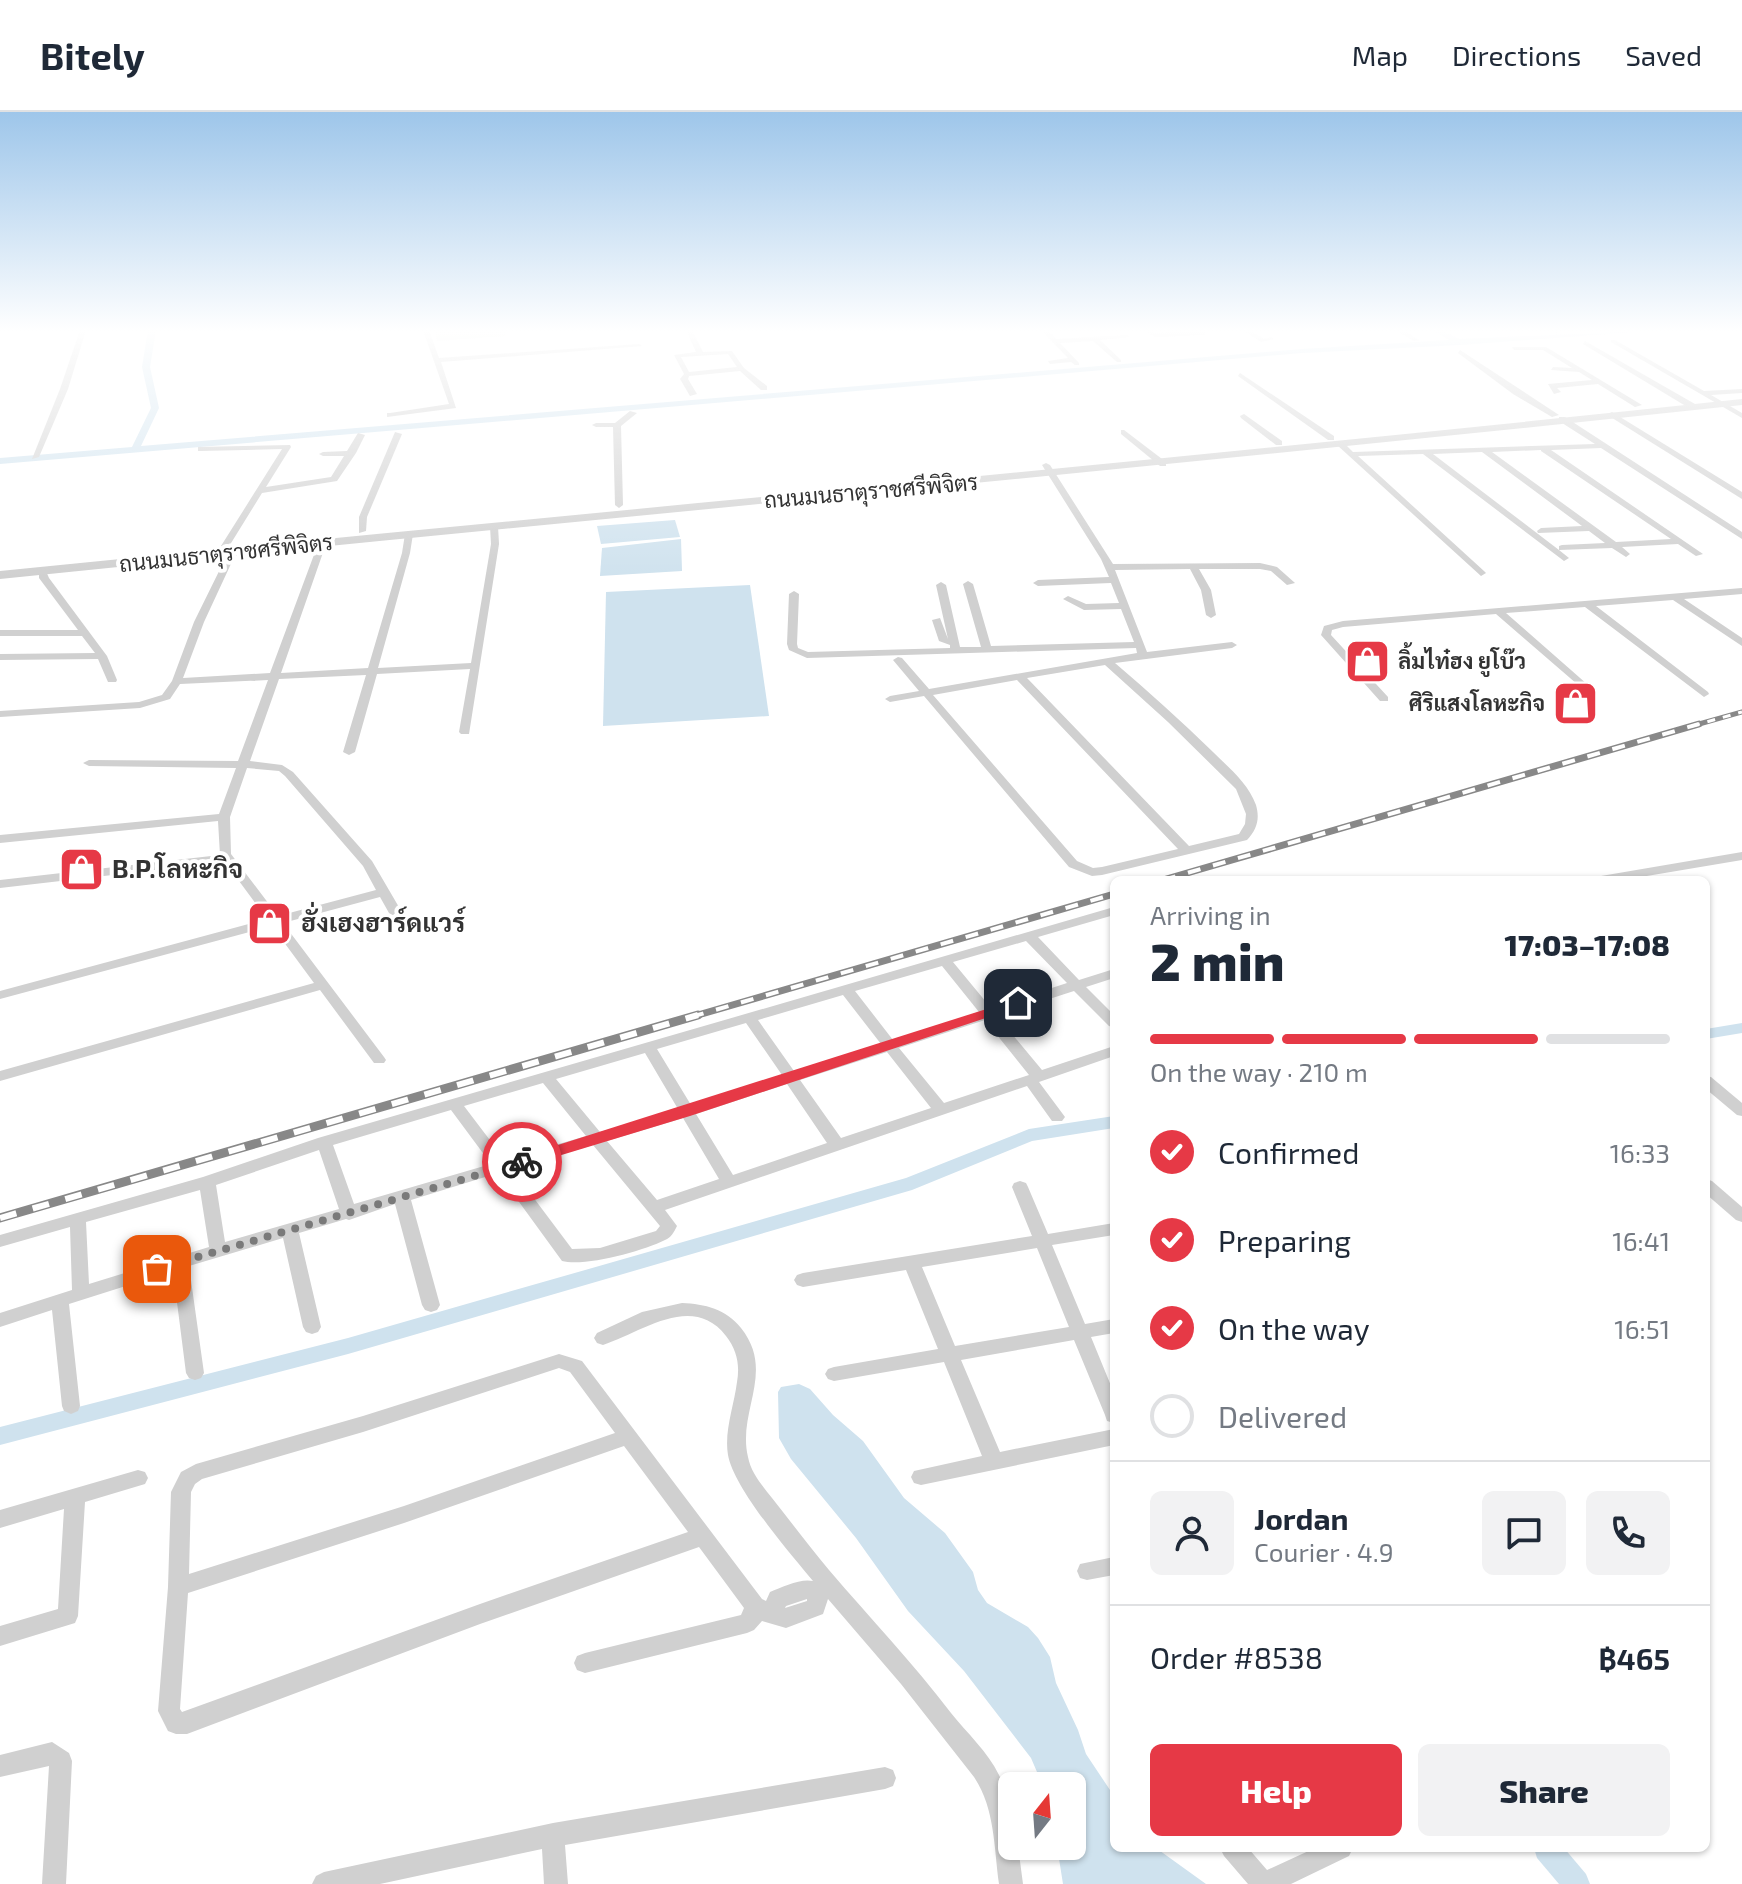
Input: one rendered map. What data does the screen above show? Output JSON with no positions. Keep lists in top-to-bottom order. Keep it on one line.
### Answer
{"streets":{"street":["ถนนมนธาตุราชศรีพิจิตร"]},"places":{"shop":["ลิ้มไท๋ฮง ยูโบ๊ว","ศิริแสงโลหะกิจ","B.P.โลหะกิจ","ฮั่งเฮงฮาร์ดแวร์"]},"north":"top","page":{"header":"Bitely","nav":["Map","Directions","Saved"],"heading":["2 min","Arriving in","17:03–17:08"],"panel":["Jordan","Courier · 4.9","Order #8538","฿465"],"bar":"On the way · 210 m","list":[["Confirmed","16:33"],["Preparing","16:41"],["On the way","16:51"],"Delivered"],"buttons":["Help","Share"]}}
